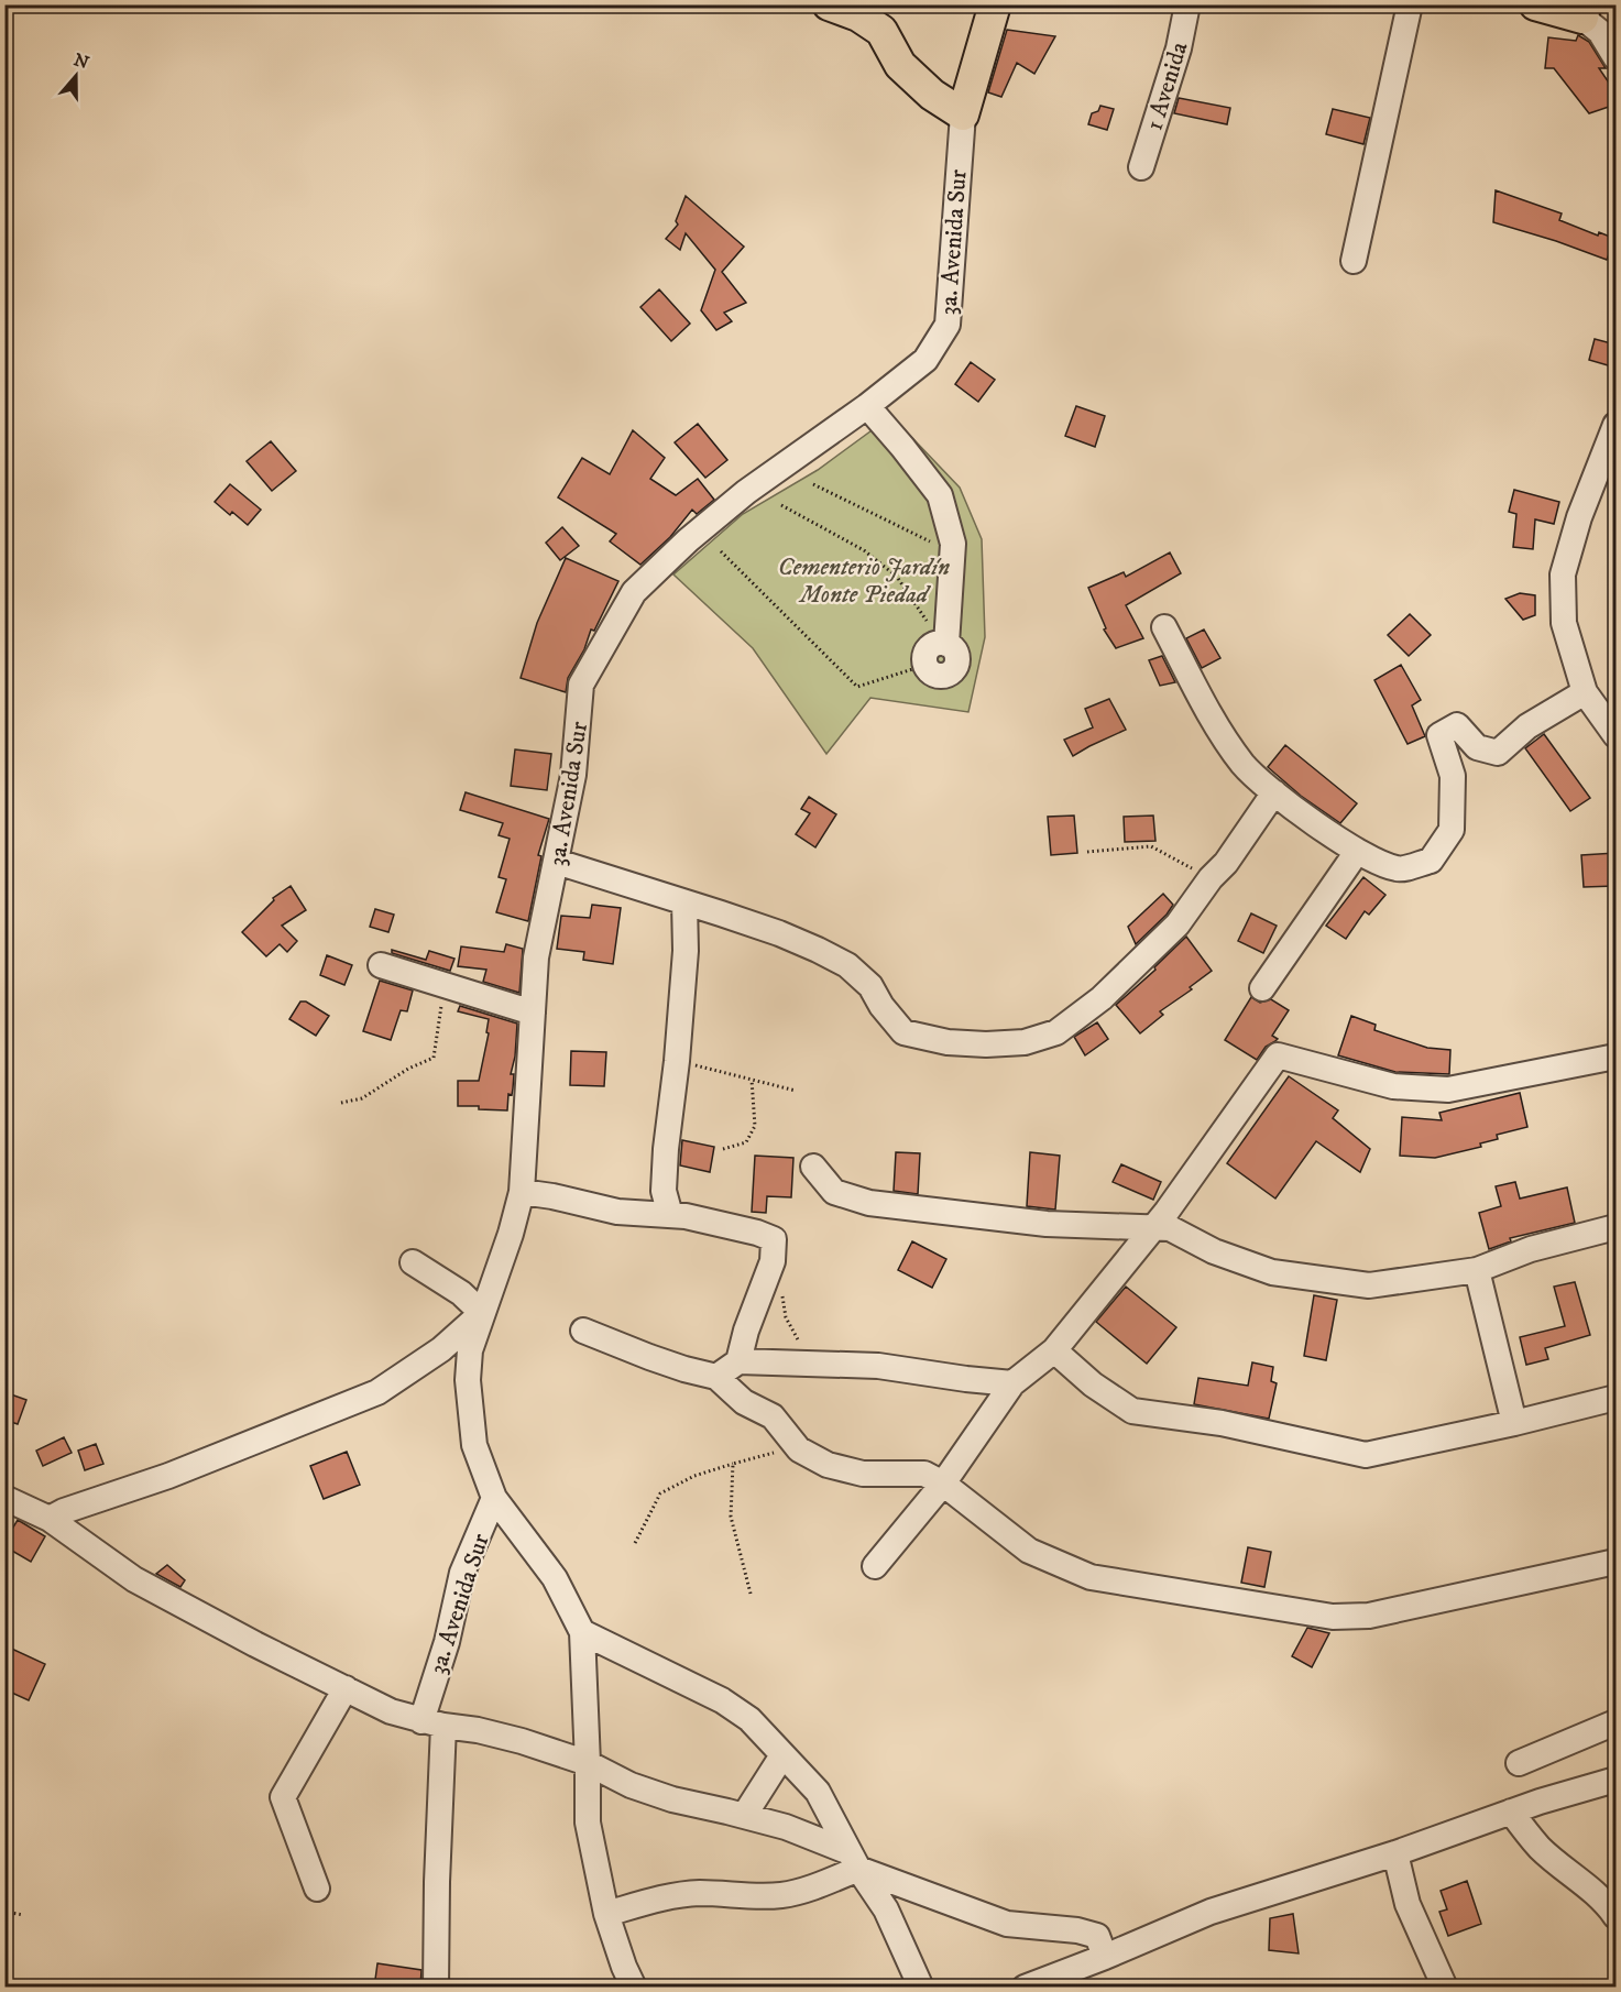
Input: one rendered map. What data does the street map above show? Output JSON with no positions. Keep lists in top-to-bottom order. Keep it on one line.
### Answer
{"streets":{"main road":["3a. Avenida Sur"],"street":["1 Avenida"]},"parks":["Cementerio Jardín Monte Piedad"],"north":"top"}
